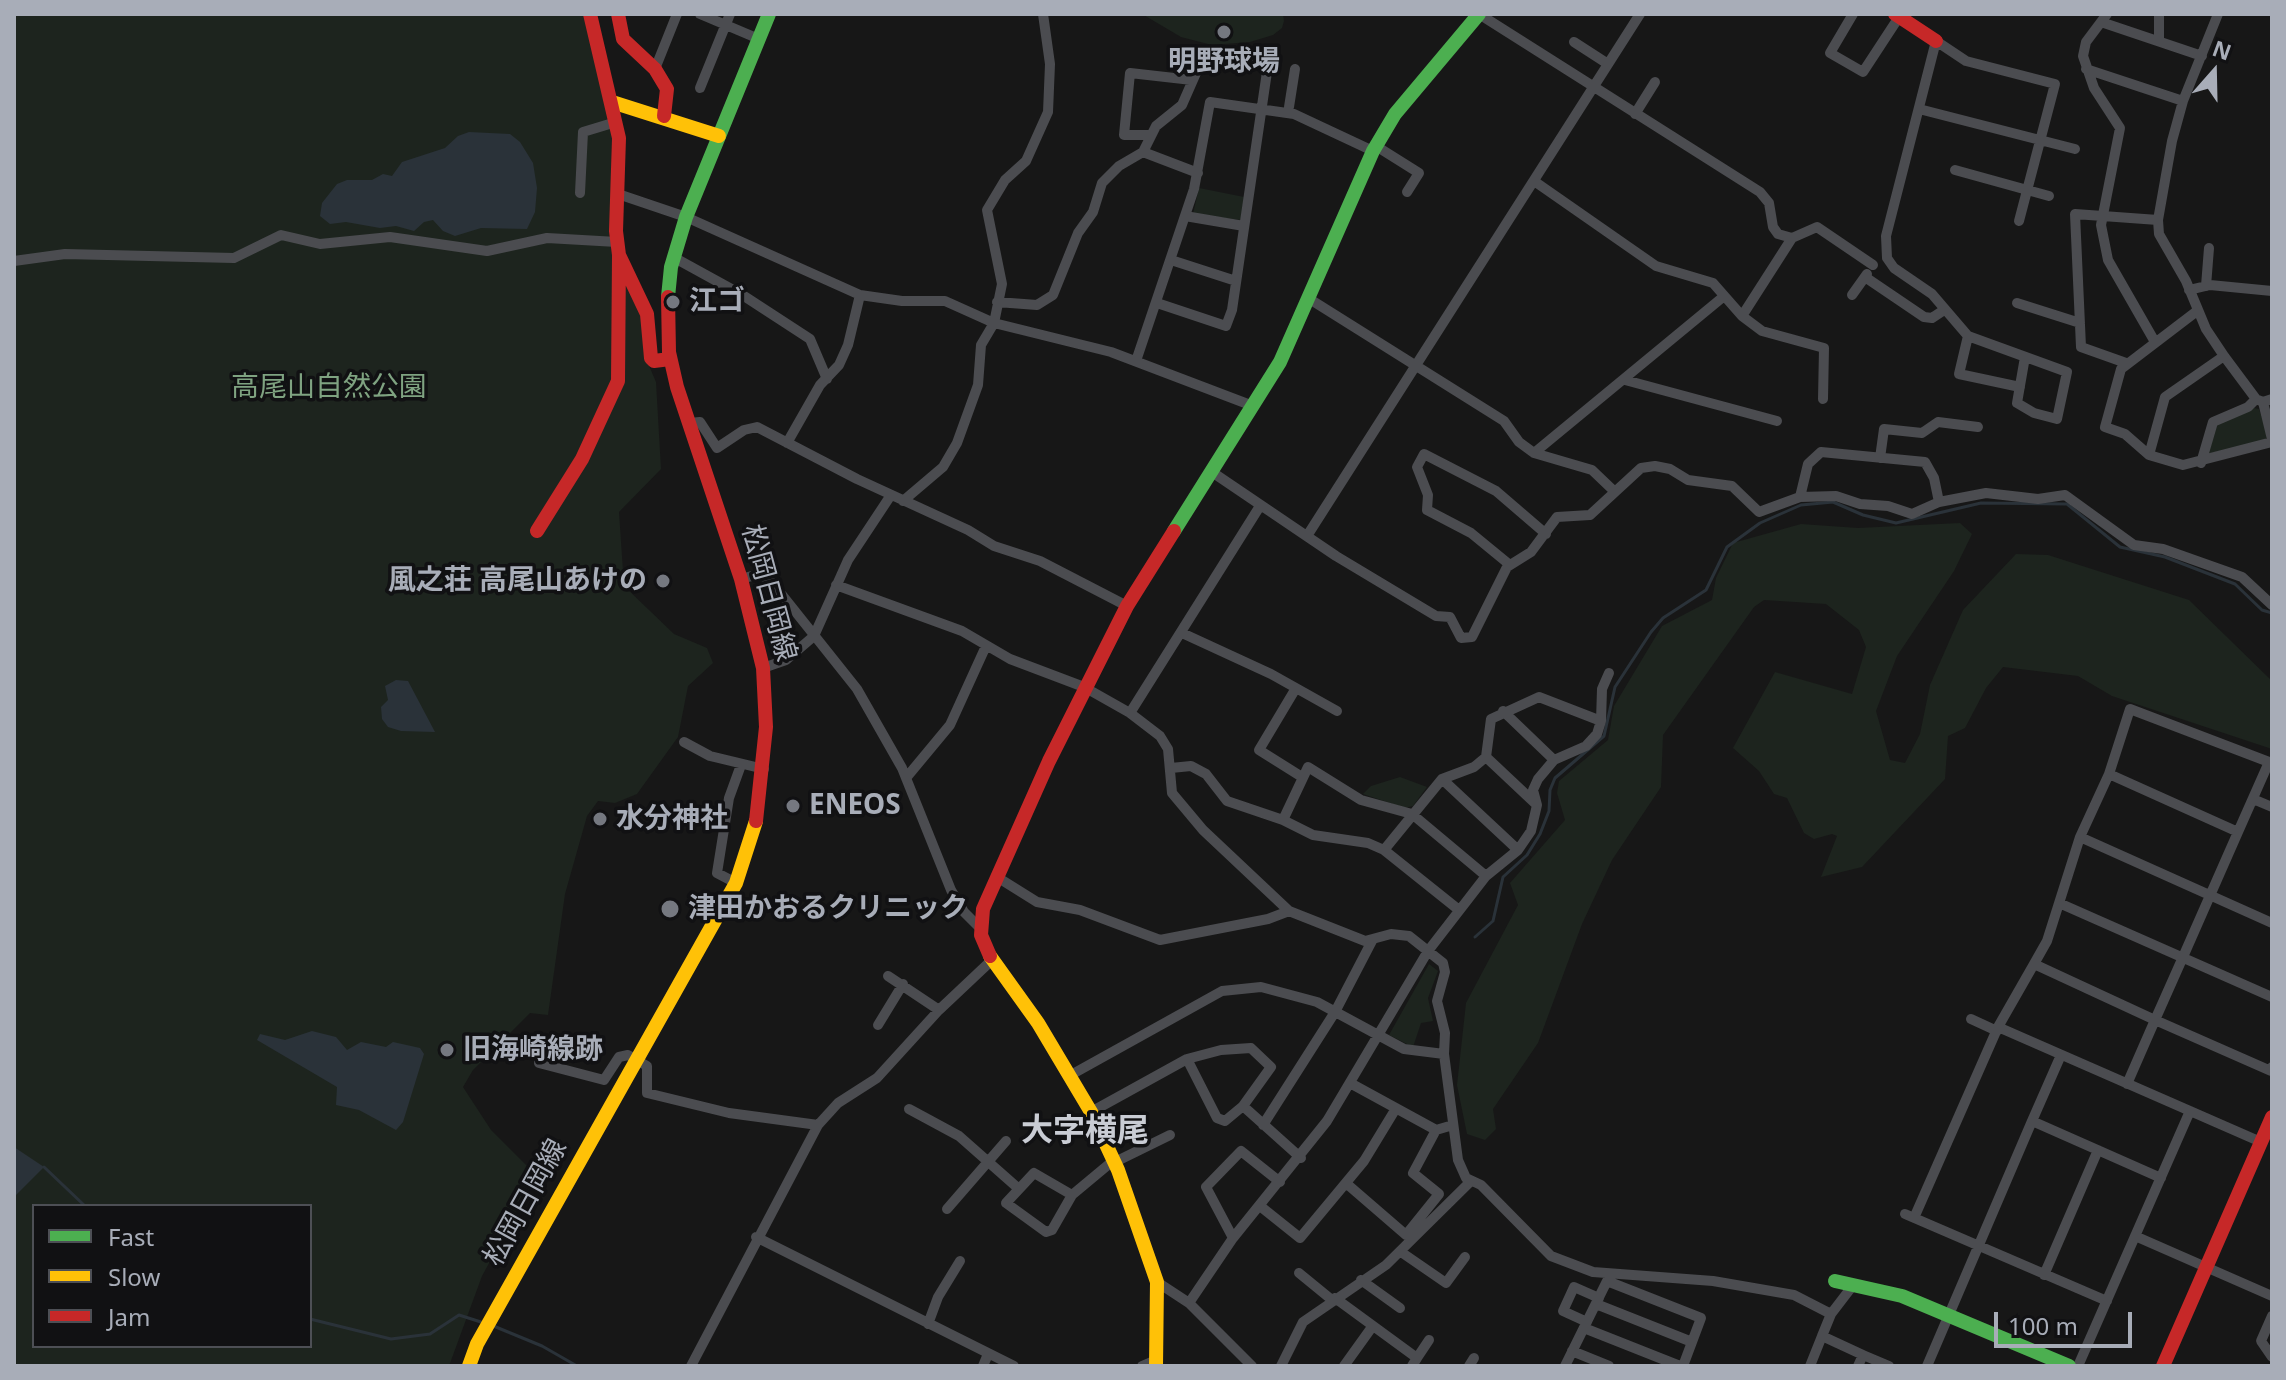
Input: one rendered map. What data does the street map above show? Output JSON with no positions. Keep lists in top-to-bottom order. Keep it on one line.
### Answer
{"streets":{"street":["松岡日岡線"]},"districts":["大字横尾"],"parks":["高尾山自然公園"],"places":["明野球場","江ゴ","風之荘 高尾山あけの","ENEOS","水分神社","津田かおるクリニック","旧海崎線跡"],"legend":["Fast","Slow","Jam"],"scale_bar":"100 m","north":"top"}
